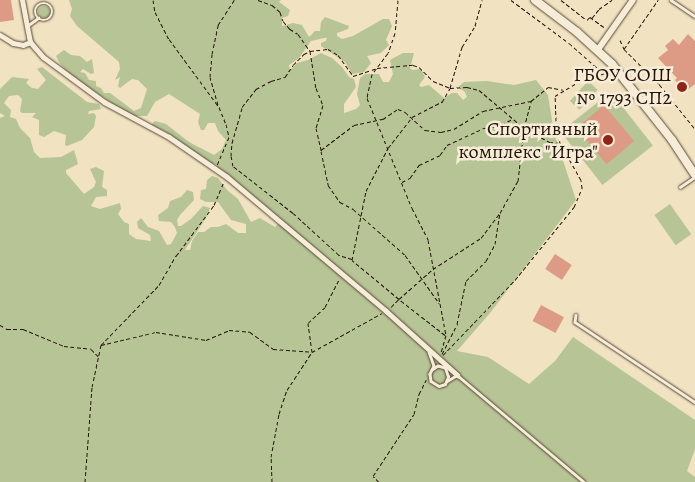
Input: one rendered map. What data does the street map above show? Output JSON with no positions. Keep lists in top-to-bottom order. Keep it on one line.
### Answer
{"places":["ГБОУ СОШ № 1793 СП2","Спортивный комплекс \"Игра\""]}
